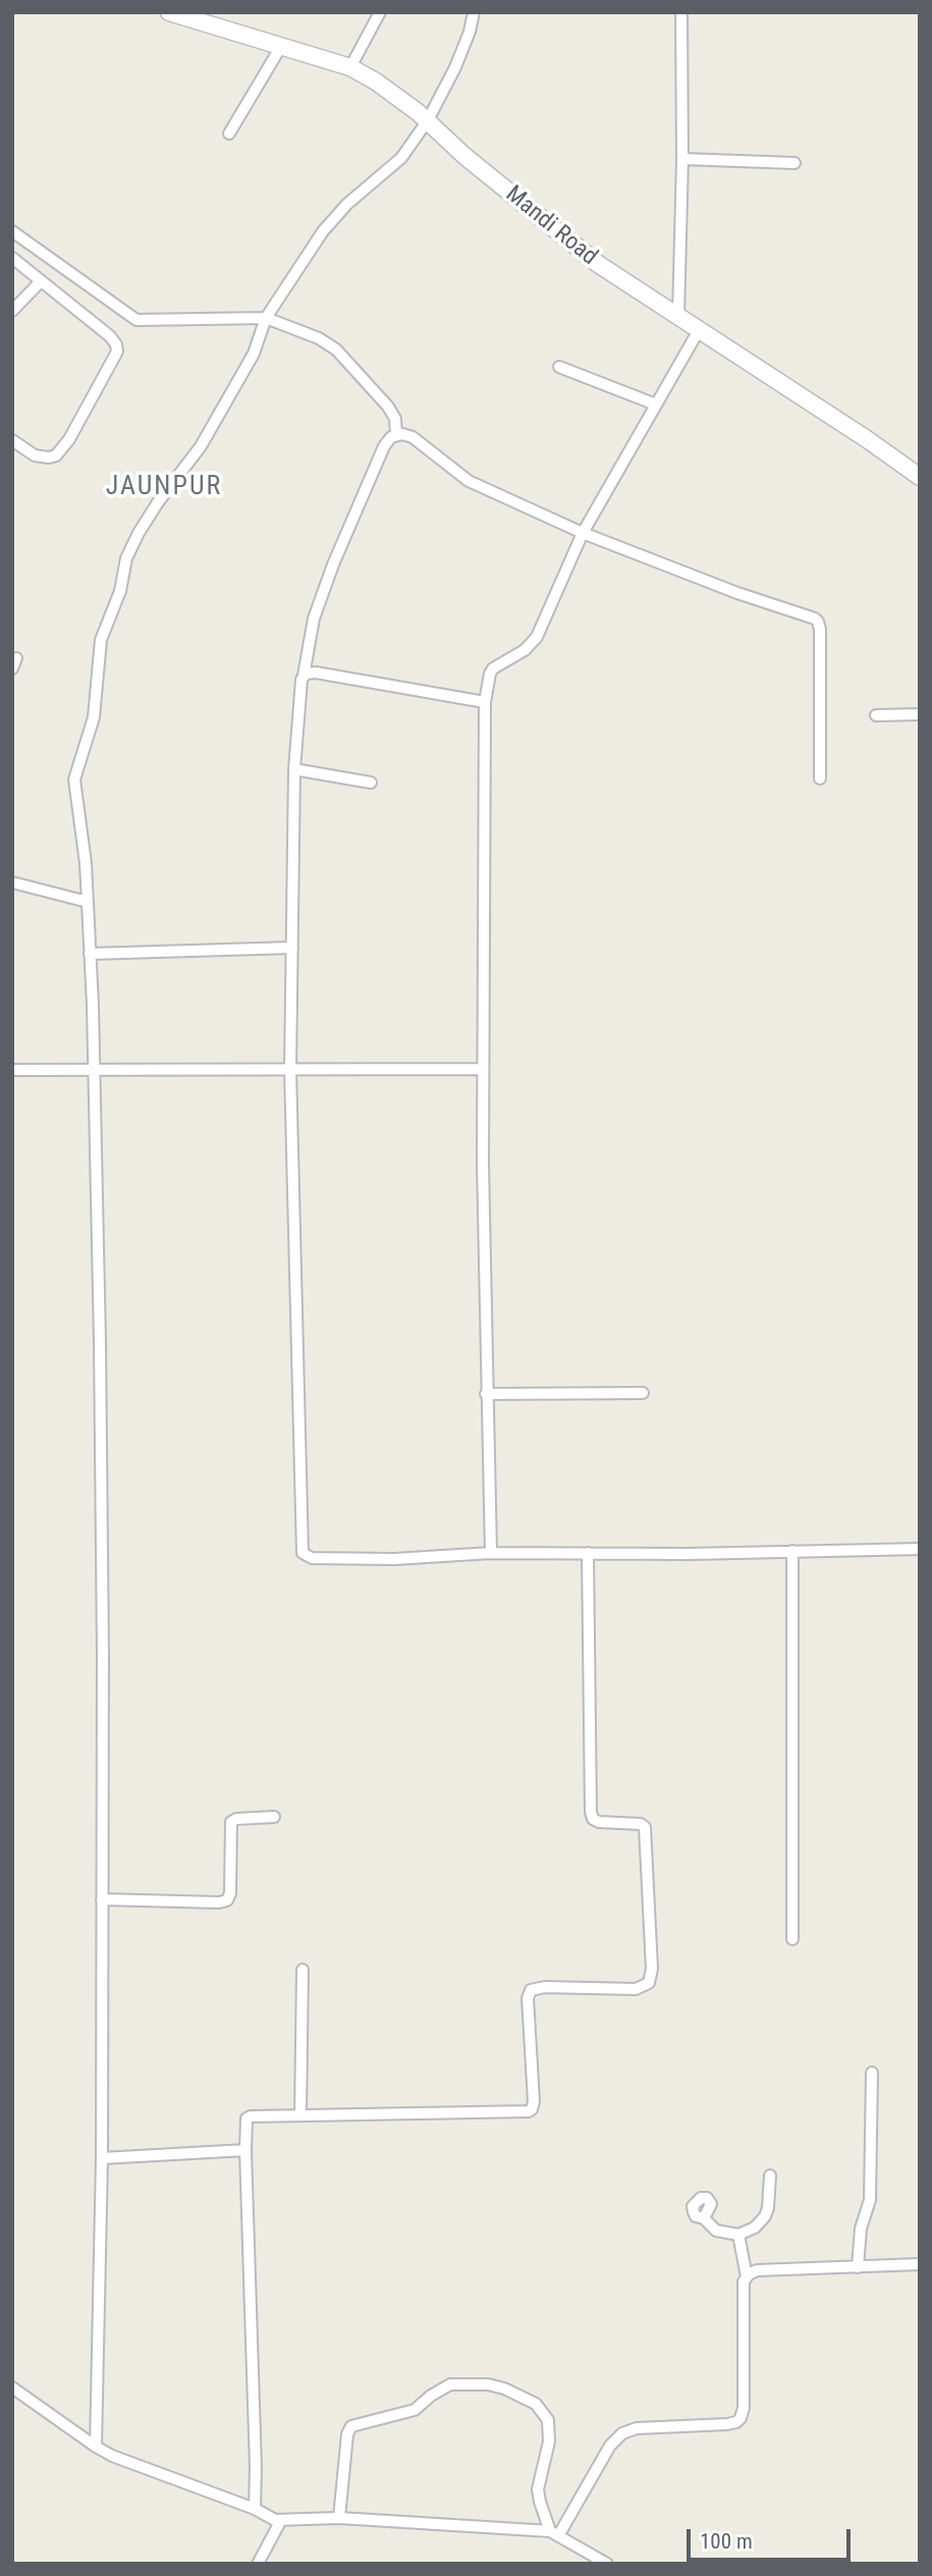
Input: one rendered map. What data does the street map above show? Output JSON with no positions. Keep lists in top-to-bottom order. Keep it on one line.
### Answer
{"streets":{"street":["Mandi Road"]},"districts":["JAUNPUR"],"scale_bar":"100 m"}
